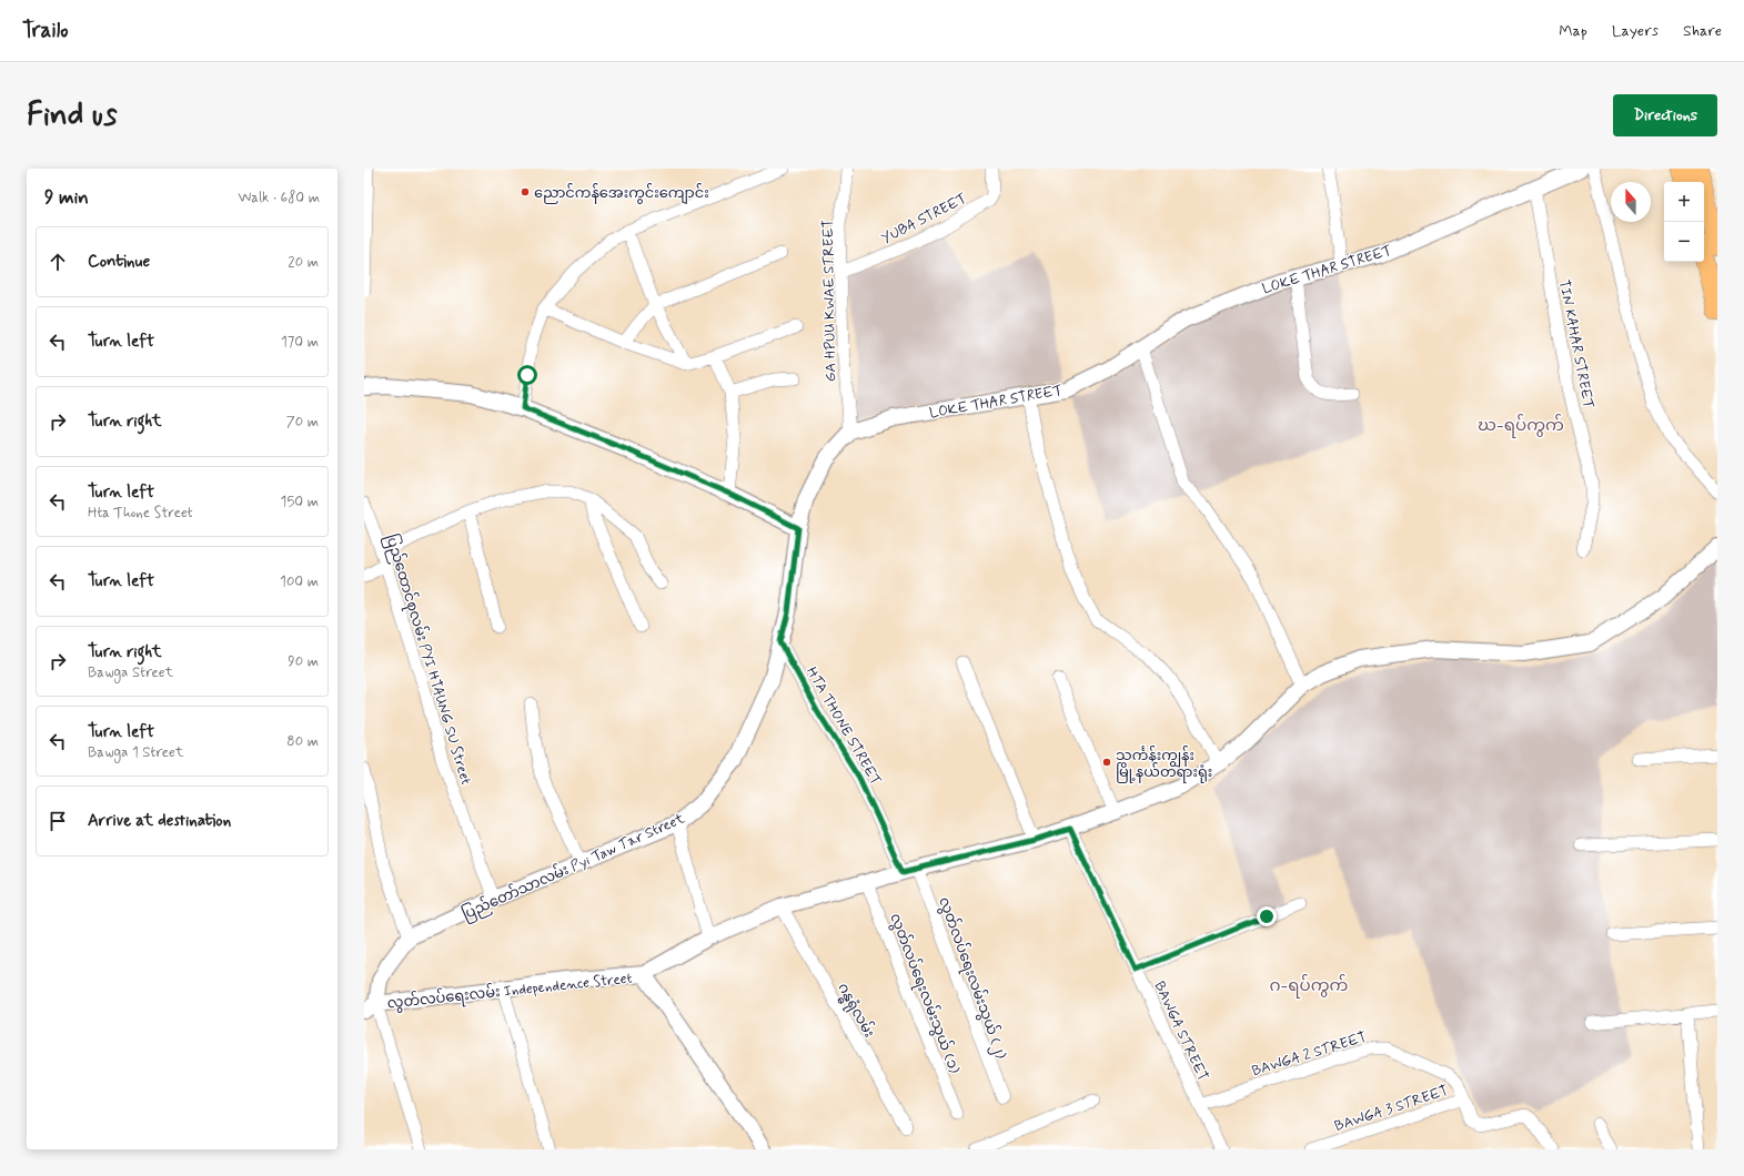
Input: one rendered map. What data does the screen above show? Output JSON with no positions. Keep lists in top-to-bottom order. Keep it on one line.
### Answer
{"streets":{"street":["YUBA STREET","LOKE THAR STREET","GA HPUU KWAE STREET","TIN KAHAR STREET","ပြည်ထောင်စုလမ်း PYI HTAUNG SU Street","HTA THONE STREET","ပြည်တော်သာလမ်း Pyi Taw Tar Street","လွတ်လပ်ရေးလမ်းသွယ် (၂)","လွတ်လပ်ရေးလမ်း Independence Street","လွတ်လပ်ရေးလမ်းသွယ် (၁)","ဂန္ဓရုံလမ်း","BAWGA STREET","BAWGA 2 STREET","BAWGA 3 STREET"]},"crossings":[["YUBA STREET","GA HPUU KWAE STREET"],["LOKE THAR STREET","GA HPUU KWAE STREET"],["LOKE THAR STREET","TIN KAHAR STREET"],["ပြည်ထောင်စုလမ်း PYI HTAUNG SU Street","ပြည်တော်သာလမ်း Pyi Taw Tar Street"],["HTA THONE STREET","ပြည်တော်သာလမ်း Pyi Taw Tar Street"],["HTA THONE STREET","လွတ်လပ်ရေးလမ်းသွယ် (၂)"],["HTA THONE STREET","လွတ်လပ်ရေးလမ်း Independence Street"],["ပြည်တော်သာလမ်း Pyi Taw Tar Street","လွတ်လပ်ရေးလမ်း Independence Street"],["လွတ်လပ်ရေးလမ်းသွယ် (၂)","လွတ်လပ်ရေးလမ်း Independence Street"],["လွတ်လပ်ရေးလမ်း Independence Street","လွတ်လပ်ရေးလမ်းသွယ် (၁)"],["လွတ်လပ်ရေးလမ်း Independence Street","ဂန္ဓရုံလမ်း"],["လွတ်လပ်ရေးလမ်း Independence Street","BAWGA STREET"],["BAWGA STREET","BAWGA 2 STREET"],["BAWGA 2 STREET","BAWGA 3 STREET"]],"districts":["ဃ-ရပ်ကွက်","ဂ-ရပ်ကွက်"],"places":["ညောင်ကန်အေးကွင်းကျောင်း","သင်္ကန်းကျွန်း မြို့နယ်တရားရုံး"],"north":"top","page":{"header":"Trailo","nav":["Map","Layers","Share"],"buttons":"Directions","title":"Find us","heading":["9 min","Walk · 680 m"],"map_buttons":["+","−"],"list":[["Continue","20 m"],["Turn left","170 m"],["Turn right","70 m"],["Turn left","Hta Thone Street","150 m"],["Turn left","100 m"],["Turn right","Bawga Street","90 m"],["Turn left","Bawga 1 Street","80 m"],"Arrive at destination"]}}
